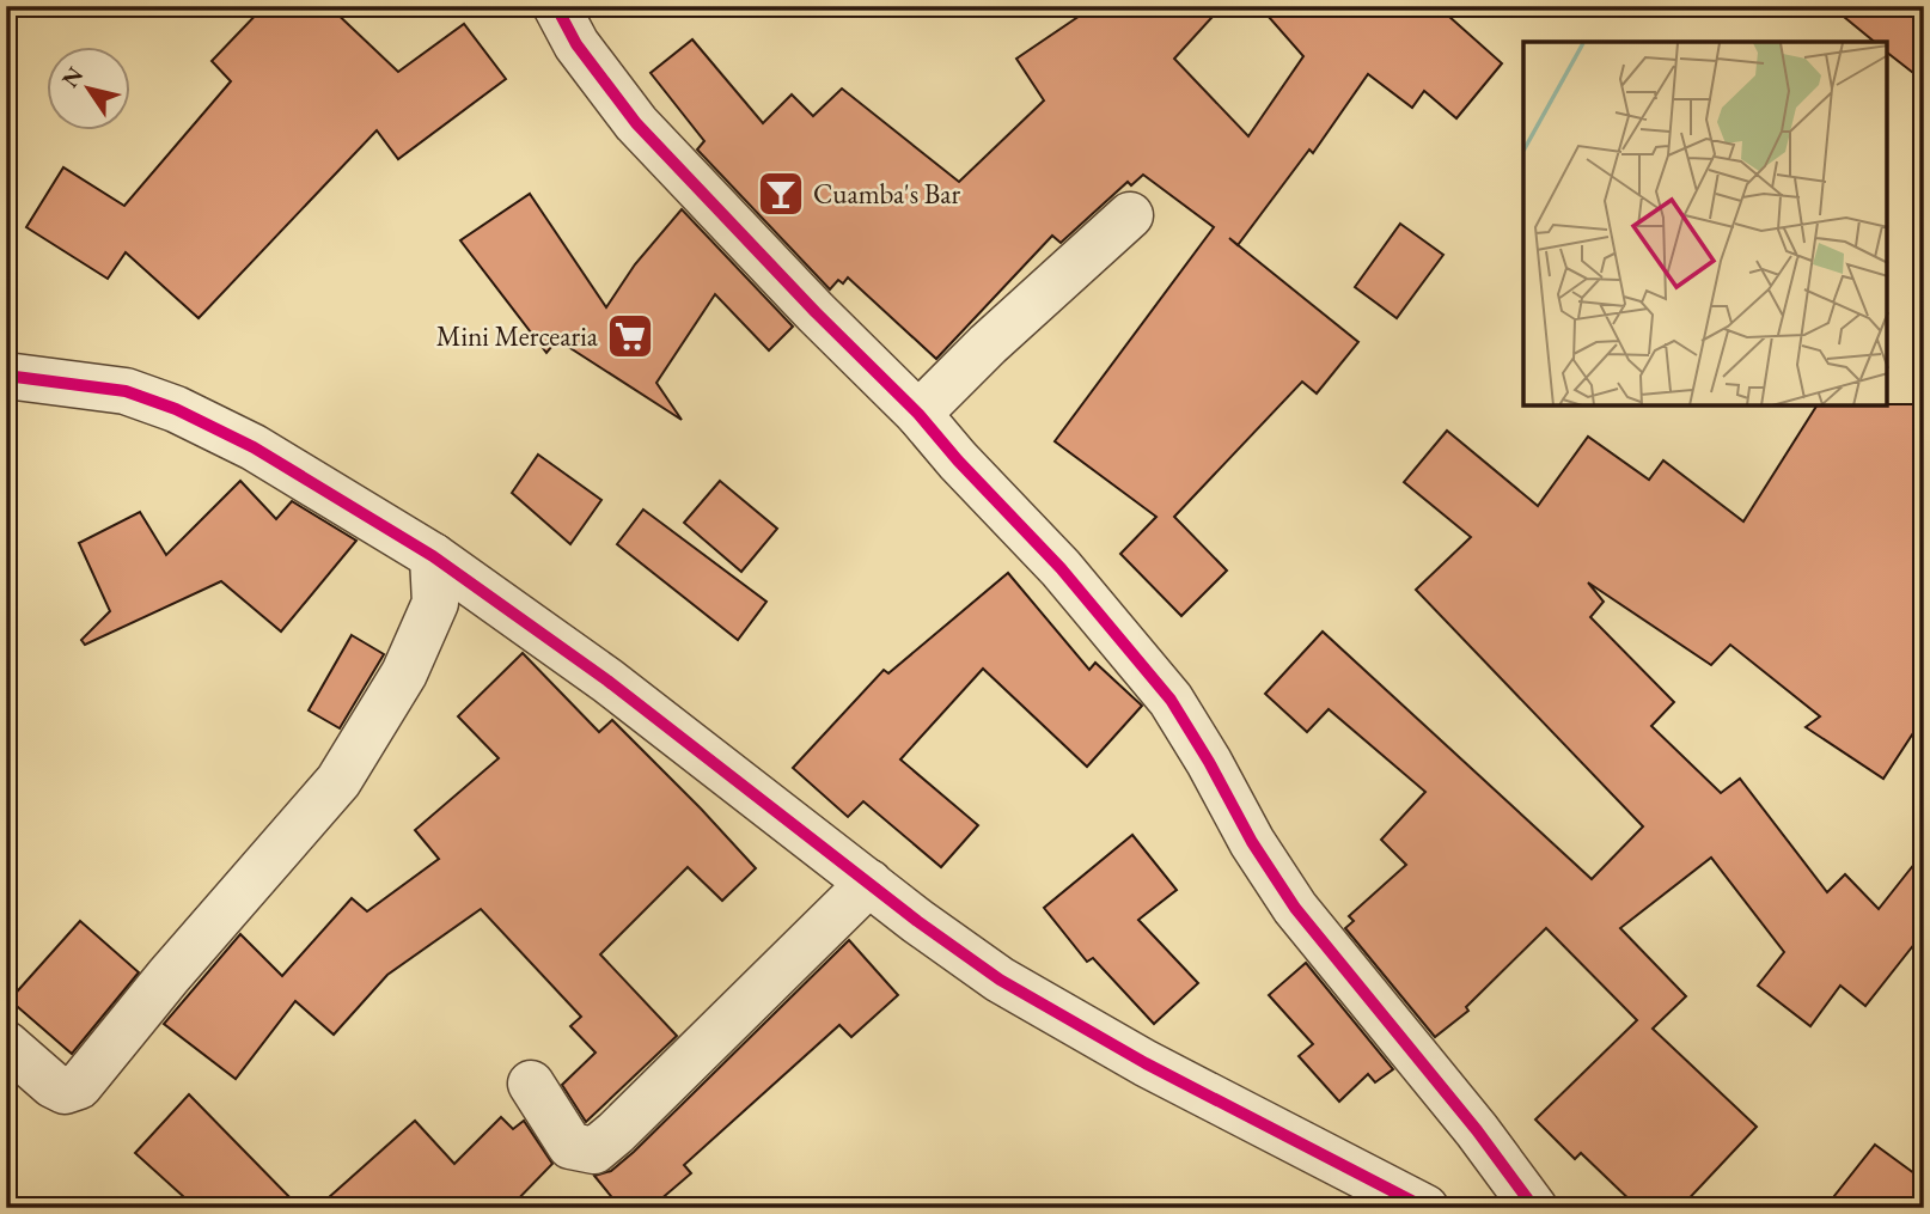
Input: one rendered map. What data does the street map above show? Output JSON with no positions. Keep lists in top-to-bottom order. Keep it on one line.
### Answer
{"places":{"bar":["Cuamba's Bar"],"supermarket":["Mini Mercearia"]},"north":"top left"}
